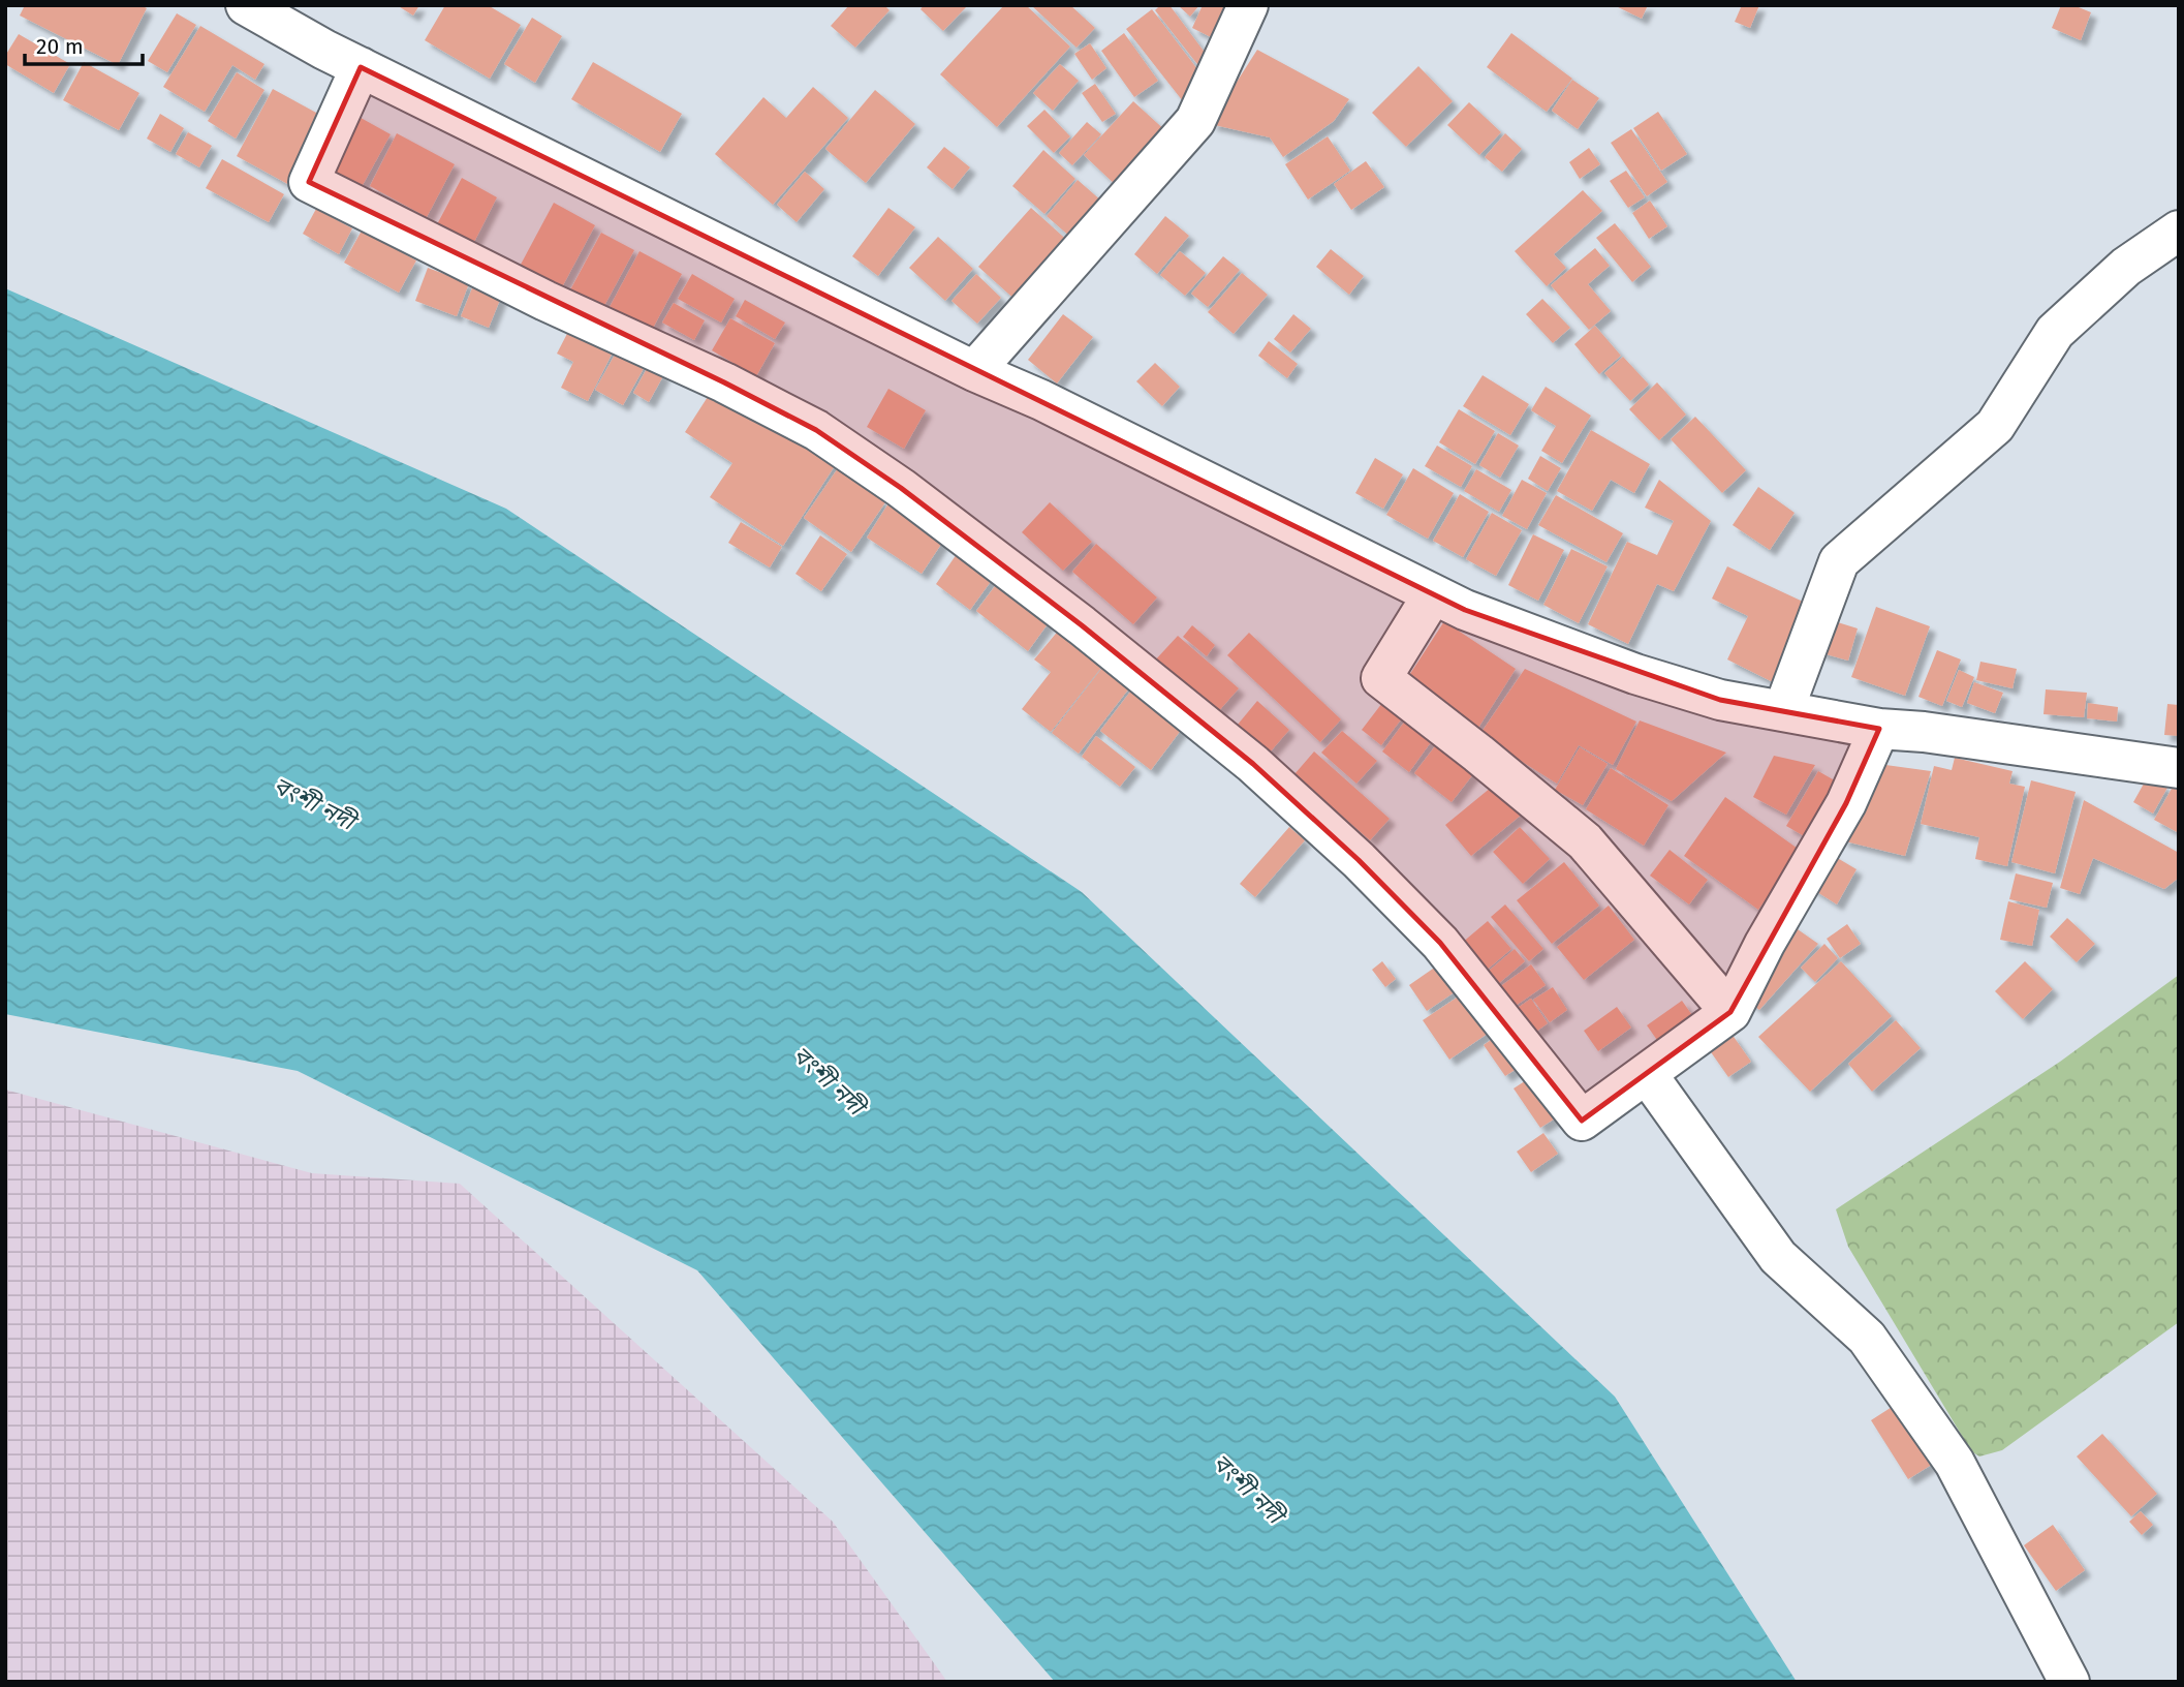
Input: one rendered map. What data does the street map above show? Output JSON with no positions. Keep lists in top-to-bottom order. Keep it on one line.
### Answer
{"water":["বংশী নদী"],"scale_bar":"20 m"}
